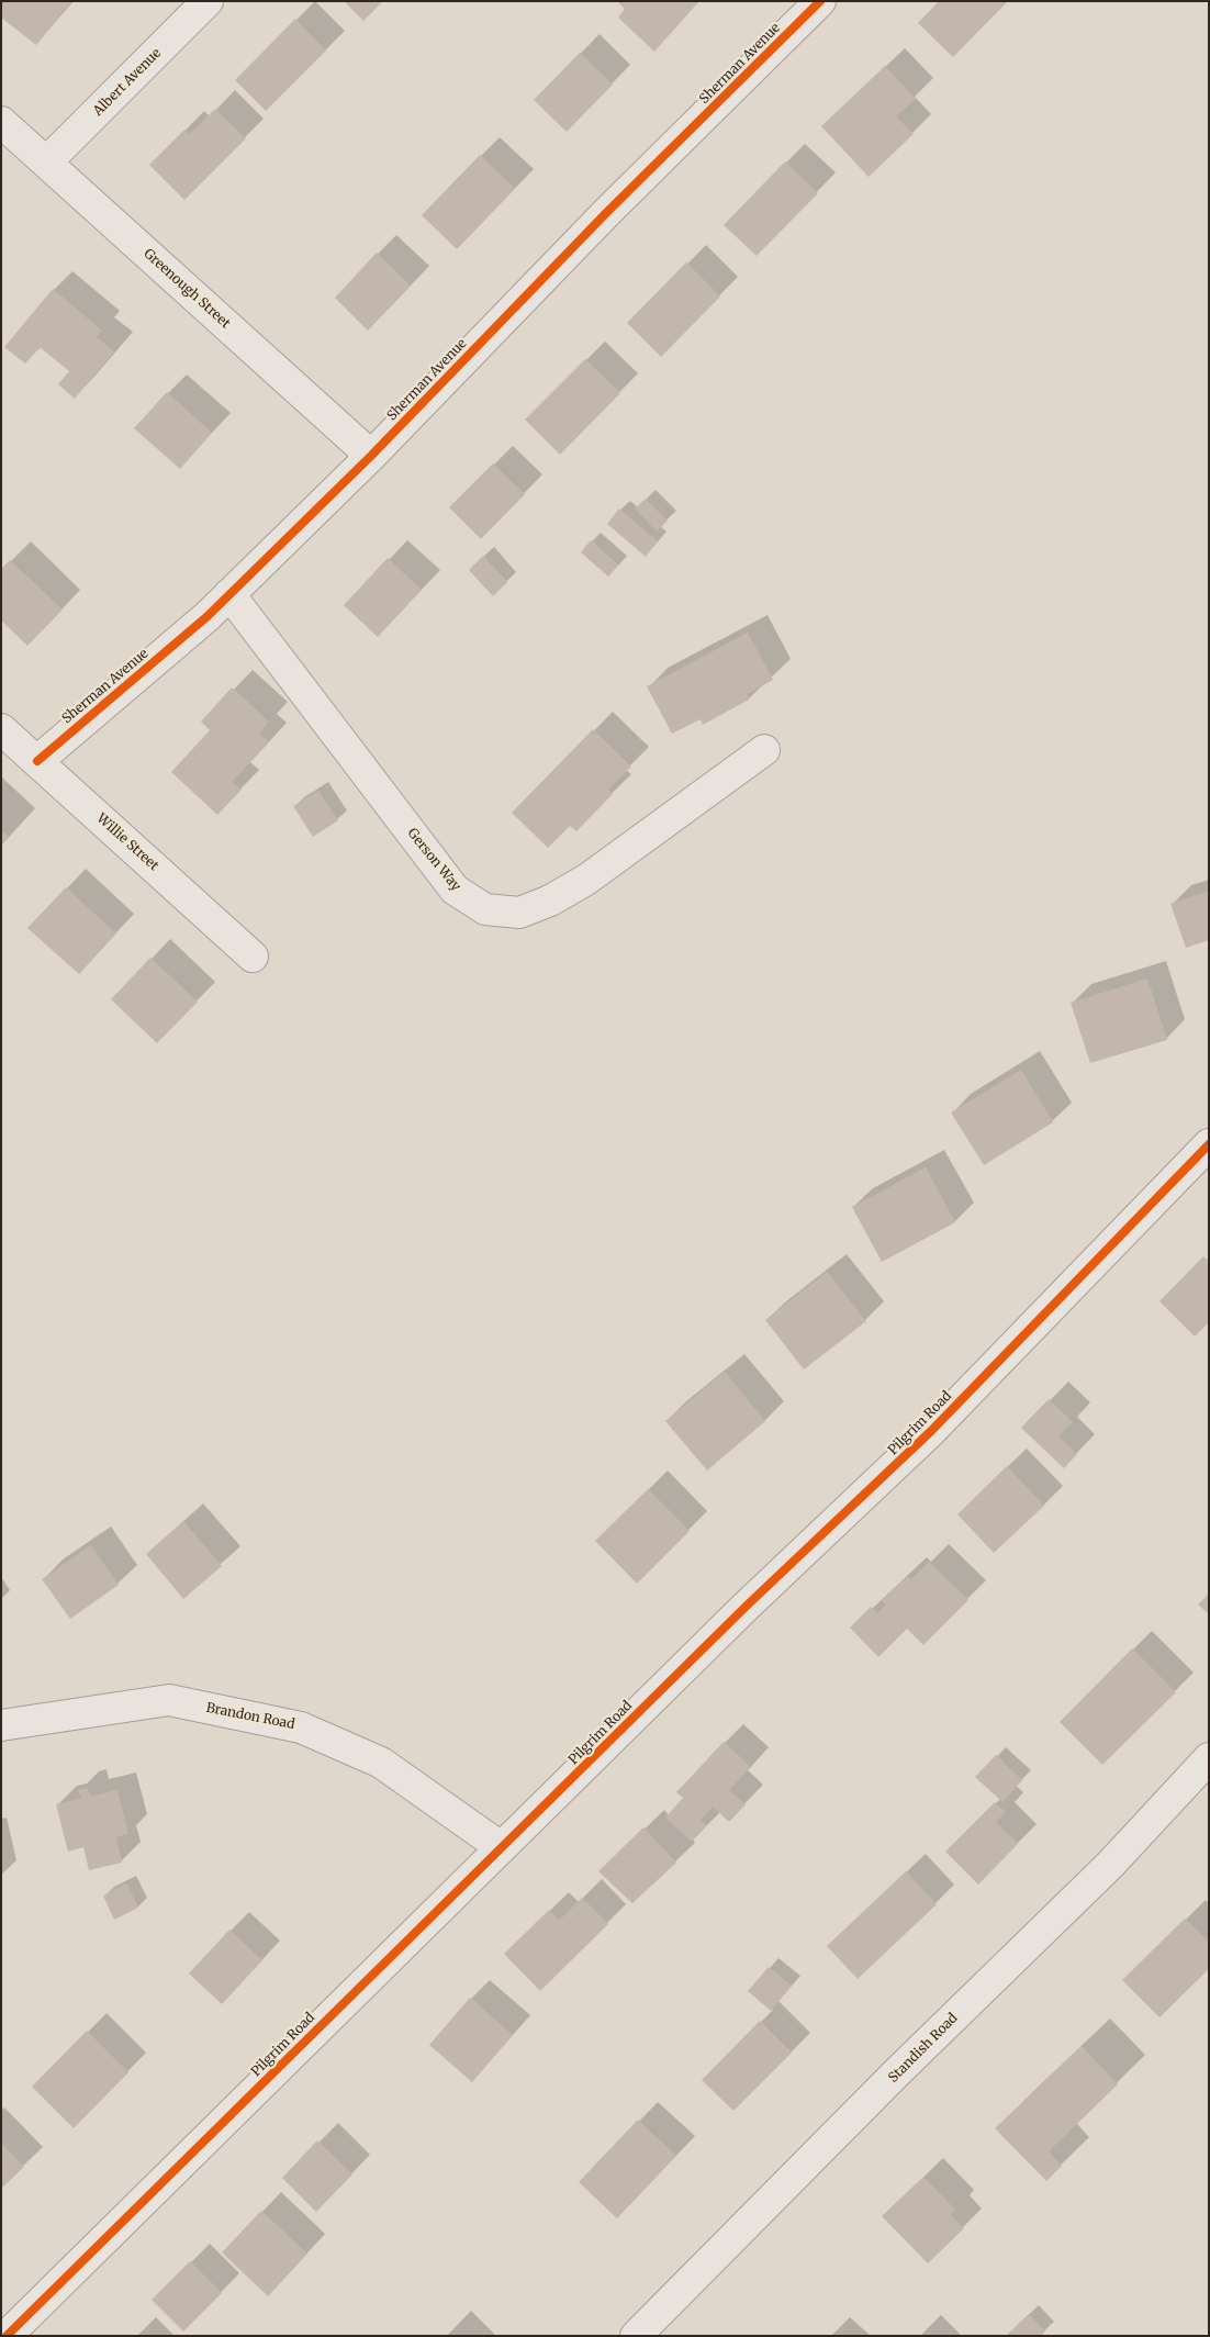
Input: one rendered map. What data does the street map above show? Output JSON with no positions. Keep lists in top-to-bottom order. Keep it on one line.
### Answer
{"streets":{"street":["Sherman Avenue","Albert Avenue","Greenough Street","Willie Street","Gerson Way","Pilgrim Road","Brandon Road","Standish Road"]},"crossings":[["Sherman Avenue","Greenough Street"],["Sherman Avenue","Willie Street"],["Sherman Avenue","Gerson Way"],["Albert Avenue","Greenough Street"],["Pilgrim Road","Brandon Road"]]}
